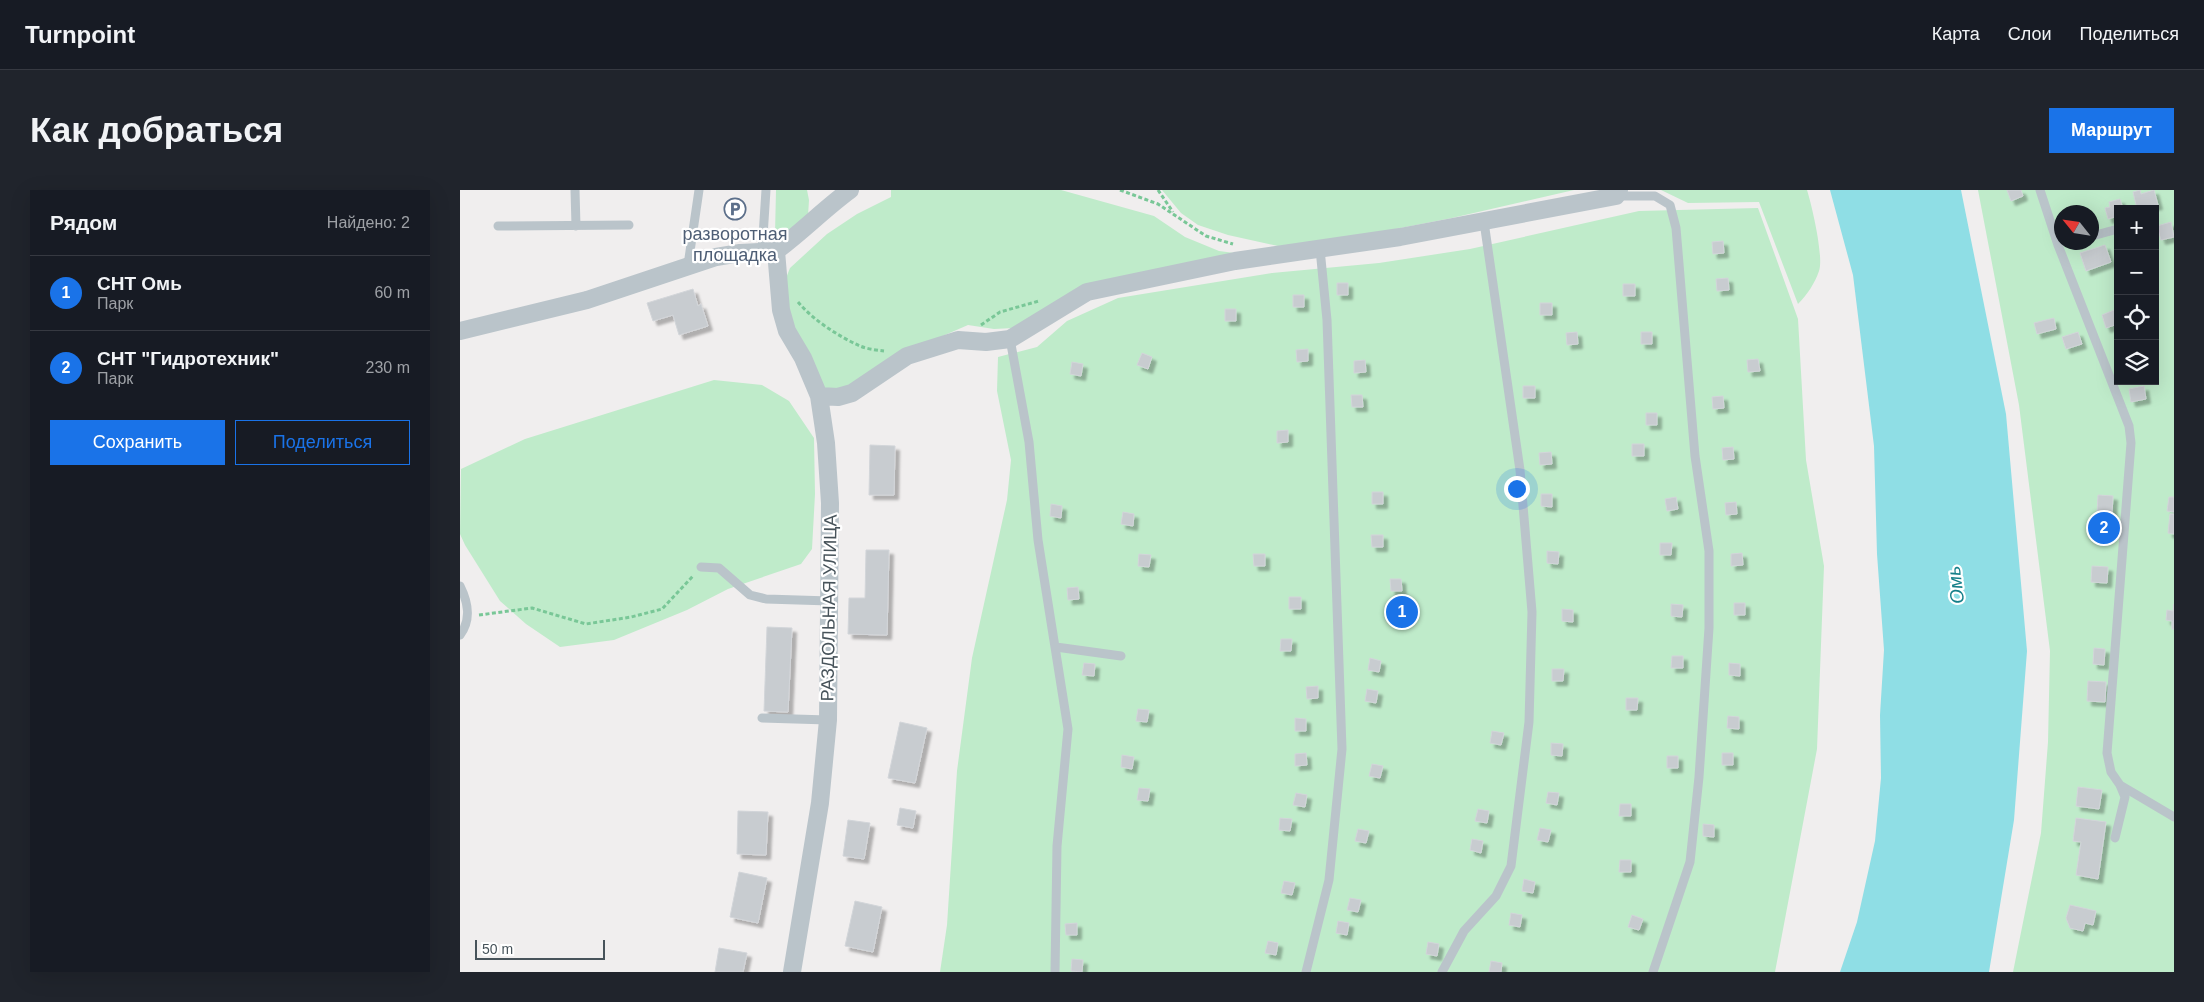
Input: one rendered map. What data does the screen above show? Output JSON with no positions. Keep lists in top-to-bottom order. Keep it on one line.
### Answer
{"streets":{"street":["РАЗДОЛЬНАЯ УЛИЦА"]},"water":["Омь"],"places":{"parking":["разворотная площадка"]},"scale_bar":"50 m","north":"top left","page":{"header":"Turnpoint","nav":["Карта","Слои","Поделиться"],"buttons":["Маршрут",["Сохранить","Поделиться"]],"title":"Как добраться","heading":["Рядом","Найдено: 2"],"map_buttons":["+","−"],"list":[{"mark":"1","name":"СНТ Омь","note":"Парк","value":"60 m"},{"mark":"2","name":"СНТ \"Гидротехник\"","note":"Парк","value":"230 m"}],"pins":["2","1"],"scale":"50 m"}}
